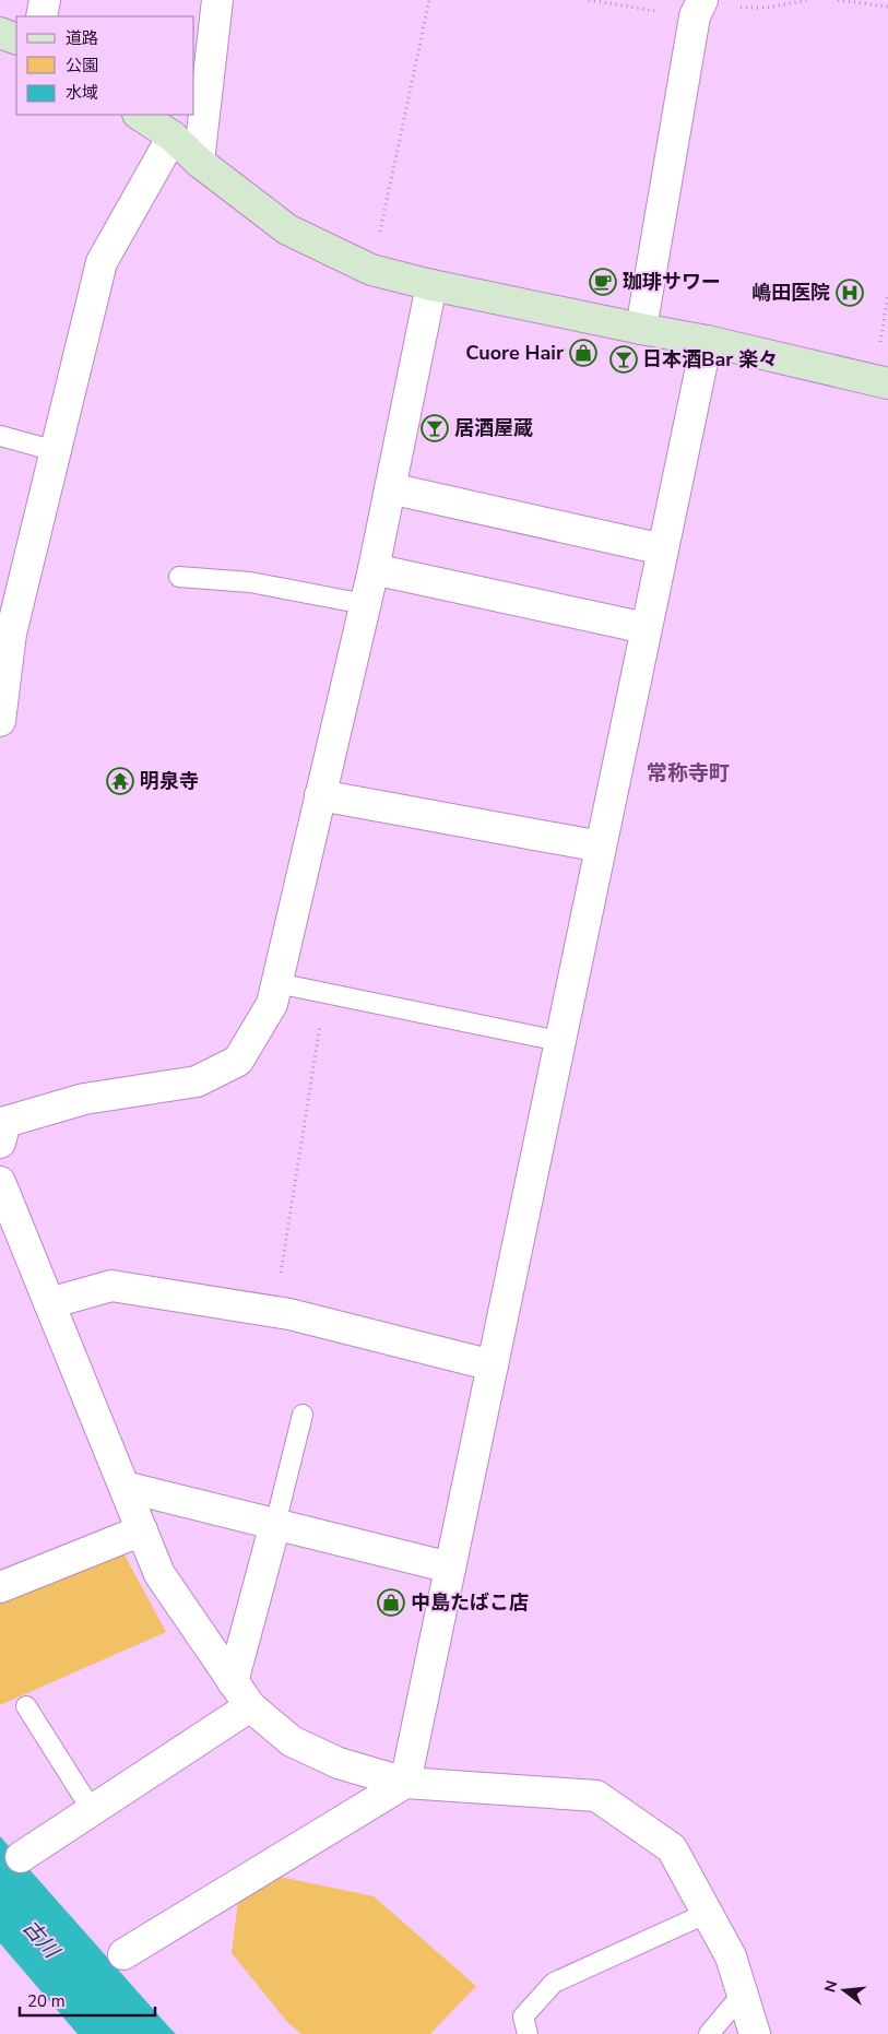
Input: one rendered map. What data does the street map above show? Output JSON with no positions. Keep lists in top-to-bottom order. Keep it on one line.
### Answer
{"districts":["常称寺町"],"water":["古川"],"places":{"cafe":["珈琲サワー"],"hospital":["嶋田医院"],"shop":["Cuore Hair","中島たばこ店"],"bar":["日本酒Bar 楽々","居酒屋蔵"],"temple":["明泉寺"]},"legend":["道路","公園","水域"],"scale_bar":"20 m","north":"left"}
